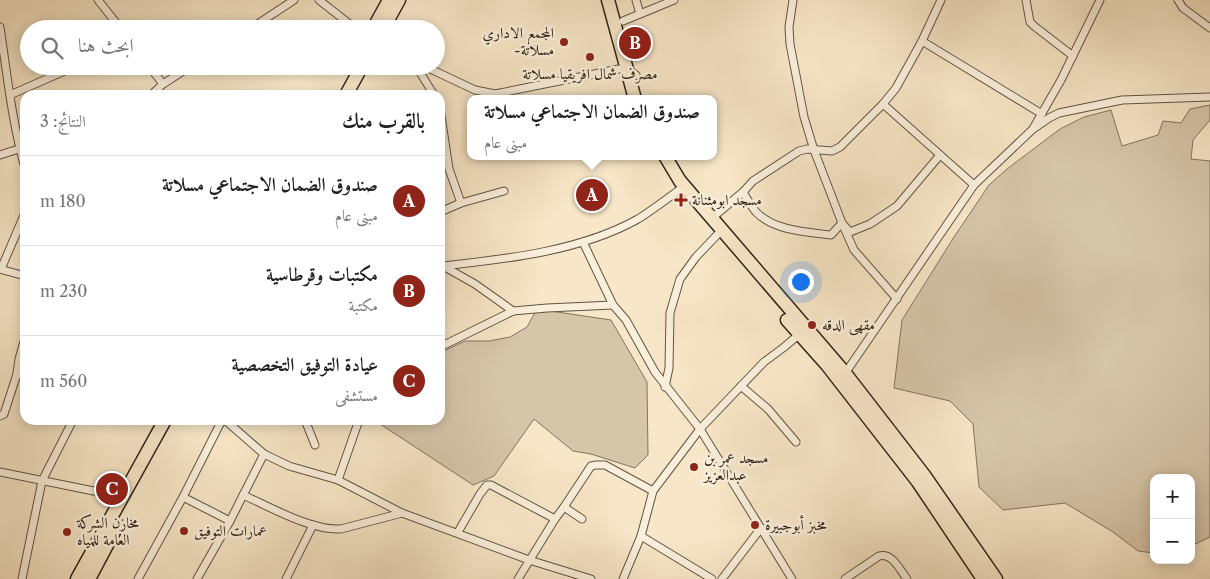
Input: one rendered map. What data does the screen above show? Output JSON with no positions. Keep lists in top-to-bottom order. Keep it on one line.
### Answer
{"places":{"other":["المجمع الاداري -مسلاتة","مصرف شمال افريقيا مسلاتة","مقهى الدقه","مسجد عمر بن عبدالعزيز","مخبز أبوجبيرة","عمارات التوفيق","مخازن الشركة العامة للمياه"],"health":["مسجد ابومثنانة"]},"page":{"search":"ابحث هنا","pins":["B","A","C"],"heading":["بالقرب منك","النتائج: 3"],"popup":["صندوق الضمان الاجتماعي مسلاتة","مبنى عام"],"list":[{"mark":"A","name":"صندوق الضمان الاجتماعي مسلاتة","note":"مبنى عام","value":"180 m"},{"mark":"B","name":"مكتبات وقرطاسية","note":"مكتبة","value":"230 m"},{"mark":"C","name":"عيادة التوفيق التخصصية","note":"مستشفى","value":"560 m"}],"map_buttons":["+","−"]}}
